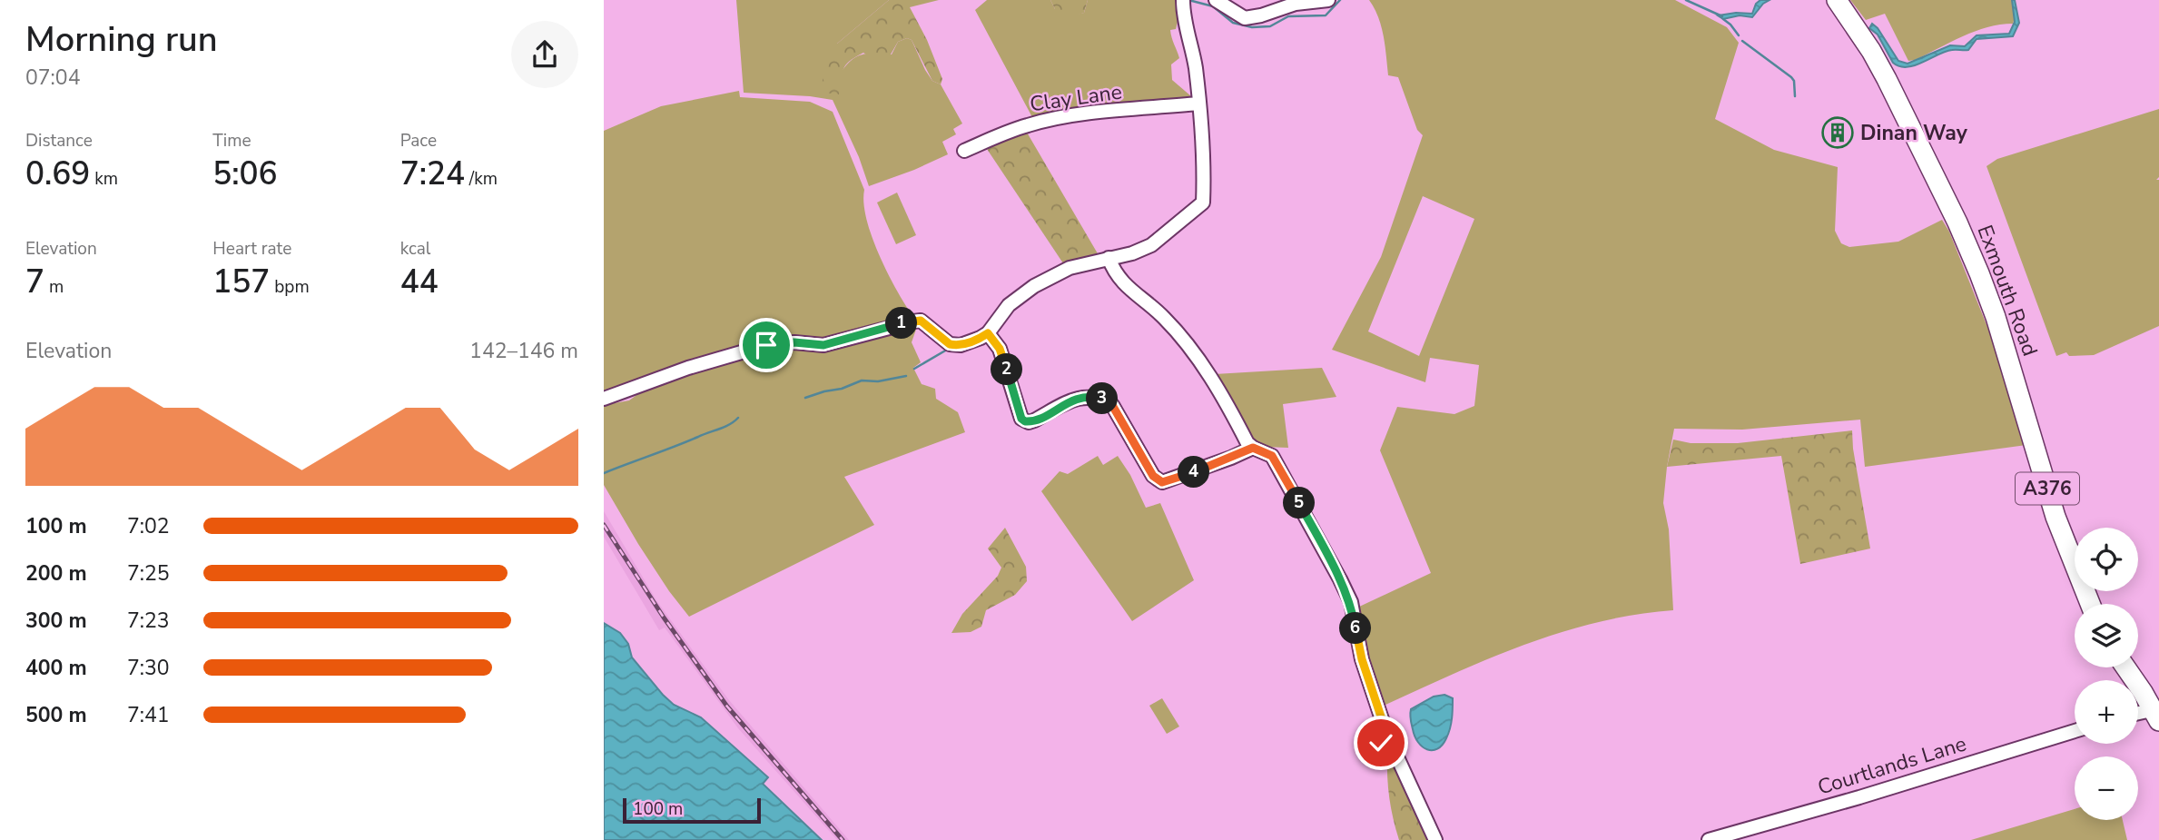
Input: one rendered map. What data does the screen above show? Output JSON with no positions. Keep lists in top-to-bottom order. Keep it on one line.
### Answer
{"streets":{"highway":["Exmouth Road","A376"],"street":["Clay Lane","Courtlands Lane"]},"places":{"building":["Dinan Way"]},"scale_bar":"100 m","page":{"heading":["Morning run","07:04"],"stats":[["Distance","0.69 km"],["Time","5:06"],["Pace","7:24 /km"],["Elevation","7 m"],["Heart rate","157 bpm"],["kcal","44"]],"pins":["1","2","3","4","5","6"],"chart":["Elevation","142–146 m"],"list":[{"name":"100 m","note":"7:02"},{"name":"200 m","note":"7:25"},{"name":"300 m","note":"7:23"},{"name":"400 m","note":"7:30"},{"name":"500 m","note":"7:41"}],"map_buttons":["+","−"],"scale":"100 m"}}
